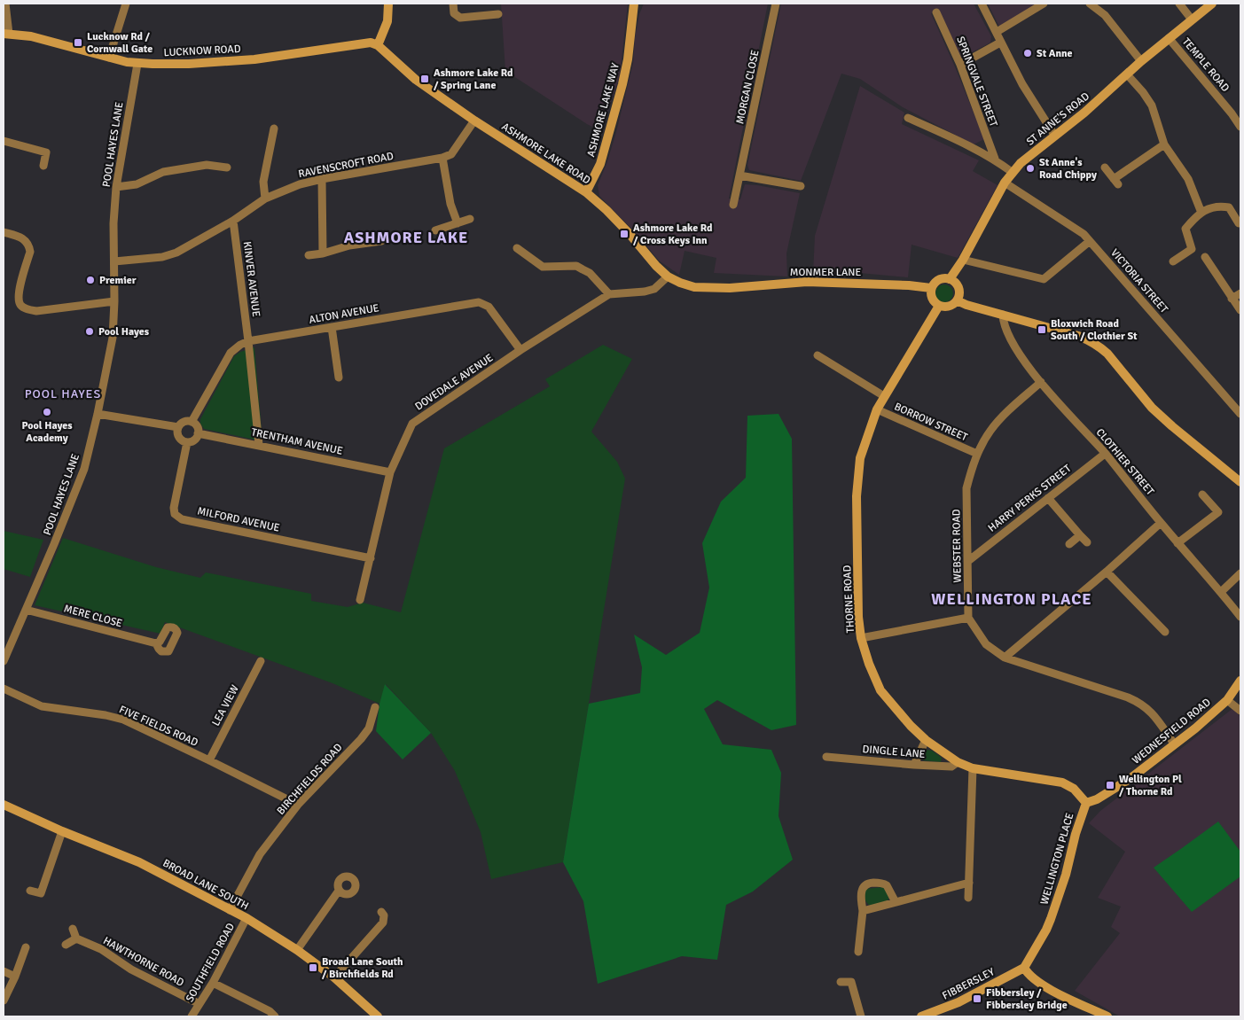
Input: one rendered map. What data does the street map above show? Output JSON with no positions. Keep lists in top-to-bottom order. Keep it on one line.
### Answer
{"streets":{"street":["LUCKNOW ROAD","TEMPLE ROAD","SPRINGVALE STREET","MORGAN CLOSE","ASHMORE LAKE WAY","ST ANNE'S ROAD","POOL HAYES LANE","ASHMORE LAKE ROAD","RAVENSCROFT ROAD","MONMER LANE","KINVER AVENUE","VICTORIA STREET","ALTON AVENUE","DOVEDALE AVENUE","BORROW STREET","TRENTHAM AVENUE","CLOTHIER STREET","HARRY PERKS STREET","MILFORD AVENUE","WEBSTER ROAD","THORNE ROAD","MERE CLOSE","LEA VIEW","FIVE FIELDS ROAD","WEDNESFIELD ROAD","DINGLE LANE","BIRCHFIELDS ROAD","WELLINGTON PLACE","BROAD LANE SOUTH","HAWTHORNE ROAD","SOUTHFIELD ROAD","FIBBERSLEY"]},"crossings":[["LUCKNOW ROAD","POOL HAYES LANE"],["LUCKNOW ROAD","ASHMORE LAKE ROAD"],["TEMPLE ROAD","ST ANNE'S ROAD"],["ASHMORE LAKE WAY","ASHMORE LAKE ROAD"],["ST ANNE'S ROAD","MONMER LANE"],["ST ANNE'S ROAD","VICTORIA STREET"],["ST ANNE'S ROAD","THORNE ROAD"],["POOL HAYES LANE","RAVENSCROFT ROAD"],["POOL HAYES LANE","MERE CLOSE"],["ASHMORE LAKE ROAD","MONMER LANE"],["ASHMORE LAKE ROAD","DOVEDALE AVENUE"],["RAVENSCROFT ROAD","KINVER AVENUE"],["MONMER LANE","THORNE ROAD"],["KINVER AVENUE","ALTON AVENUE"],["KINVER AVENUE","TRENTHAM AVENUE"],["ALTON AVENUE","DOVEDALE AVENUE"],["ALTON AVENUE","TRENTHAM AVENUE"],["ALTON AVENUE","MILFORD AVENUE"],["DOVEDALE AVENUE","TRENTHAM AVENUE"],["DOVEDALE AVENUE","MILFORD AVENUE"],["BORROW STREET","WEBSTER ROAD"],["BORROW STREET","THORNE ROAD"],["TRENTHAM AVENUE","MILFORD AVENUE"],["CLOTHIER STREET","HARRY PERKS STREET"],["CLOTHIER STREET","WEBSTER ROAD"],["HARRY PERKS STREET","WEBSTER ROAD"],["THORNE ROAD","WEDNESFIELD ROAD"],["THORNE ROAD","DINGLE LANE"],["THORNE ROAD","WELLINGTON PLACE"],["LEA VIEW","FIVE FIELDS ROAD"],["FIVE FIELDS ROAD","BIRCHFIELDS ROAD"],["WEDNESFIELD ROAD","WELLINGTON PLACE"],["BIRCHFIELDS ROAD","BROAD LANE SOUTH"],["WELLINGTON PLACE","FIBBERSLEY"],["BROAD LANE SOUTH","SOUTHFIELD ROAD"],["HAWTHORNE ROAD","SOUTHFIELD ROAD"]],"districts":["ASHMORE LAKE","POOL HAYES","WELLINGTON PLACE"],"places":{"transit":["Lucknow Rd / Cornwall Gate","Ashmore Lake Rd / Spring Lane","Ashmore Lake Rd / Cross Keys Inn","Bloxwich Road South / Clothier St","Wellington Pl / Thorne Rd","Broad Lane South / Birchfields Rd","Fibbersley / Fibbersley Bridge"],"other":["St Anne","St Anne's Road Chippy","Premier","Pool Hayes","Pool Hayes Academy"]}}
